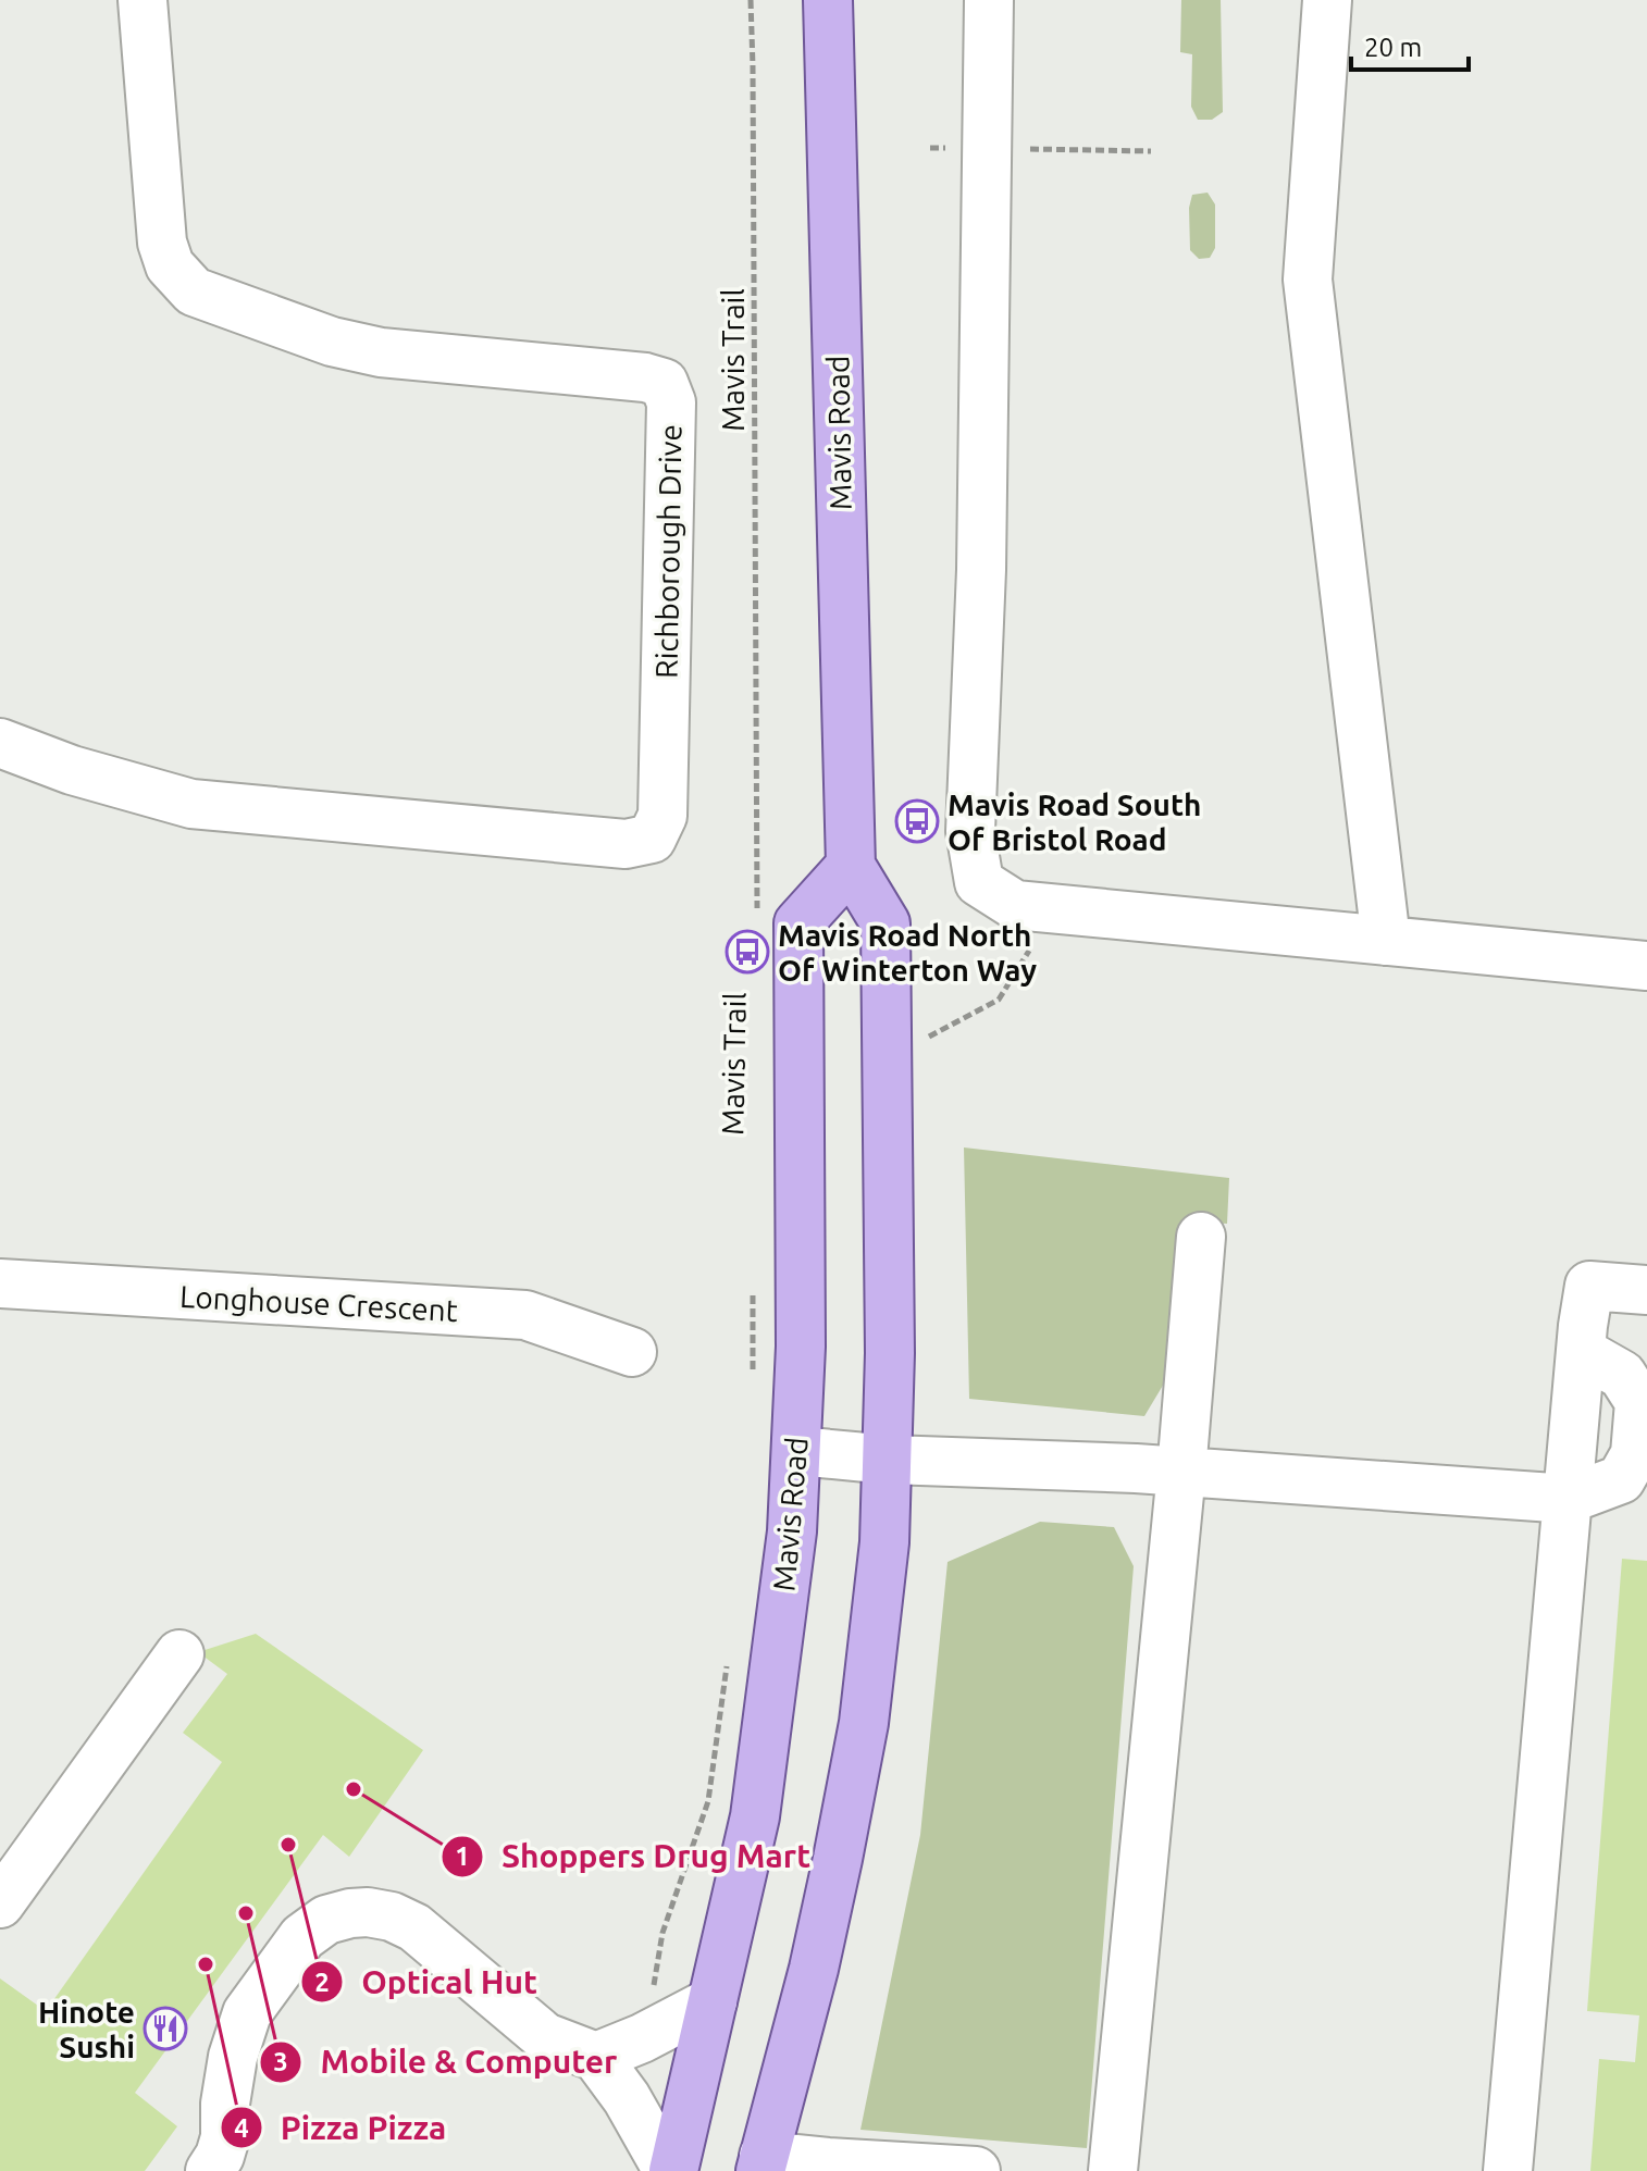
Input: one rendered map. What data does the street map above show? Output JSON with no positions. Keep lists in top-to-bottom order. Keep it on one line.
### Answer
{"streets":{"main road":["Mavis Road"],"street":["Richborough Drive","Longhouse Crescent"],"path":["Mavis Trail"]},"places":{"bus stop":["Mavis Road South Of Bristol Road","Mavis Road North Of Winterton Way"],"other":["Shoppers Drug Mart","Optical Hut","Mobile & Computer","Pizza Pizza"],"restaurant":["Hinote Sushi"]},"scale_bar":"20 m"}
